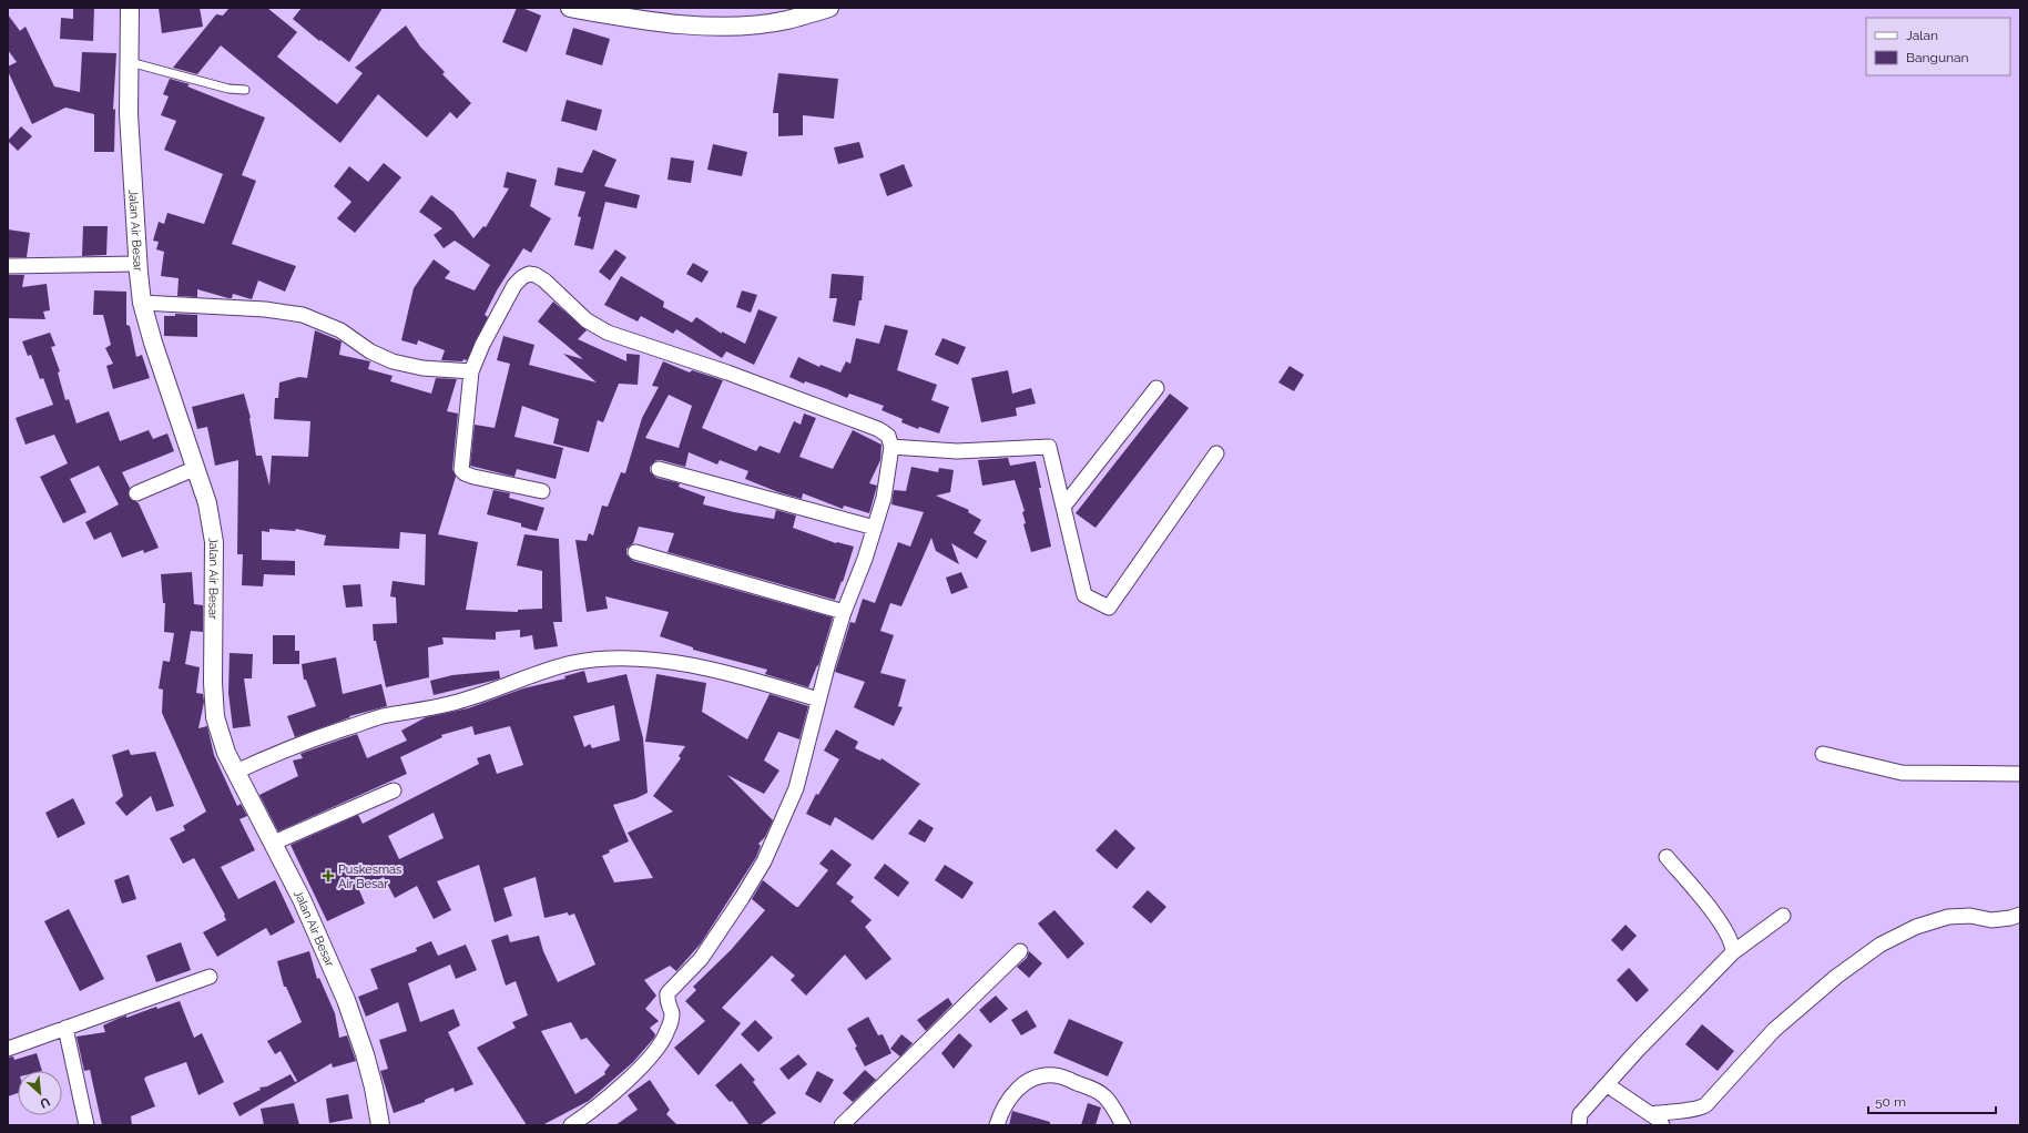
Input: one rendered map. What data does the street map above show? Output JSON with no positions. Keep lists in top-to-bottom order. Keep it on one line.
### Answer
{"streets":{"street":["Jalan Air Besar"]},"places":{"health":["Puskesmas Air Besar"]},"legend":["Jalan","Bangunan"],"scale_bar":"50 m","north":"bottom right"}
